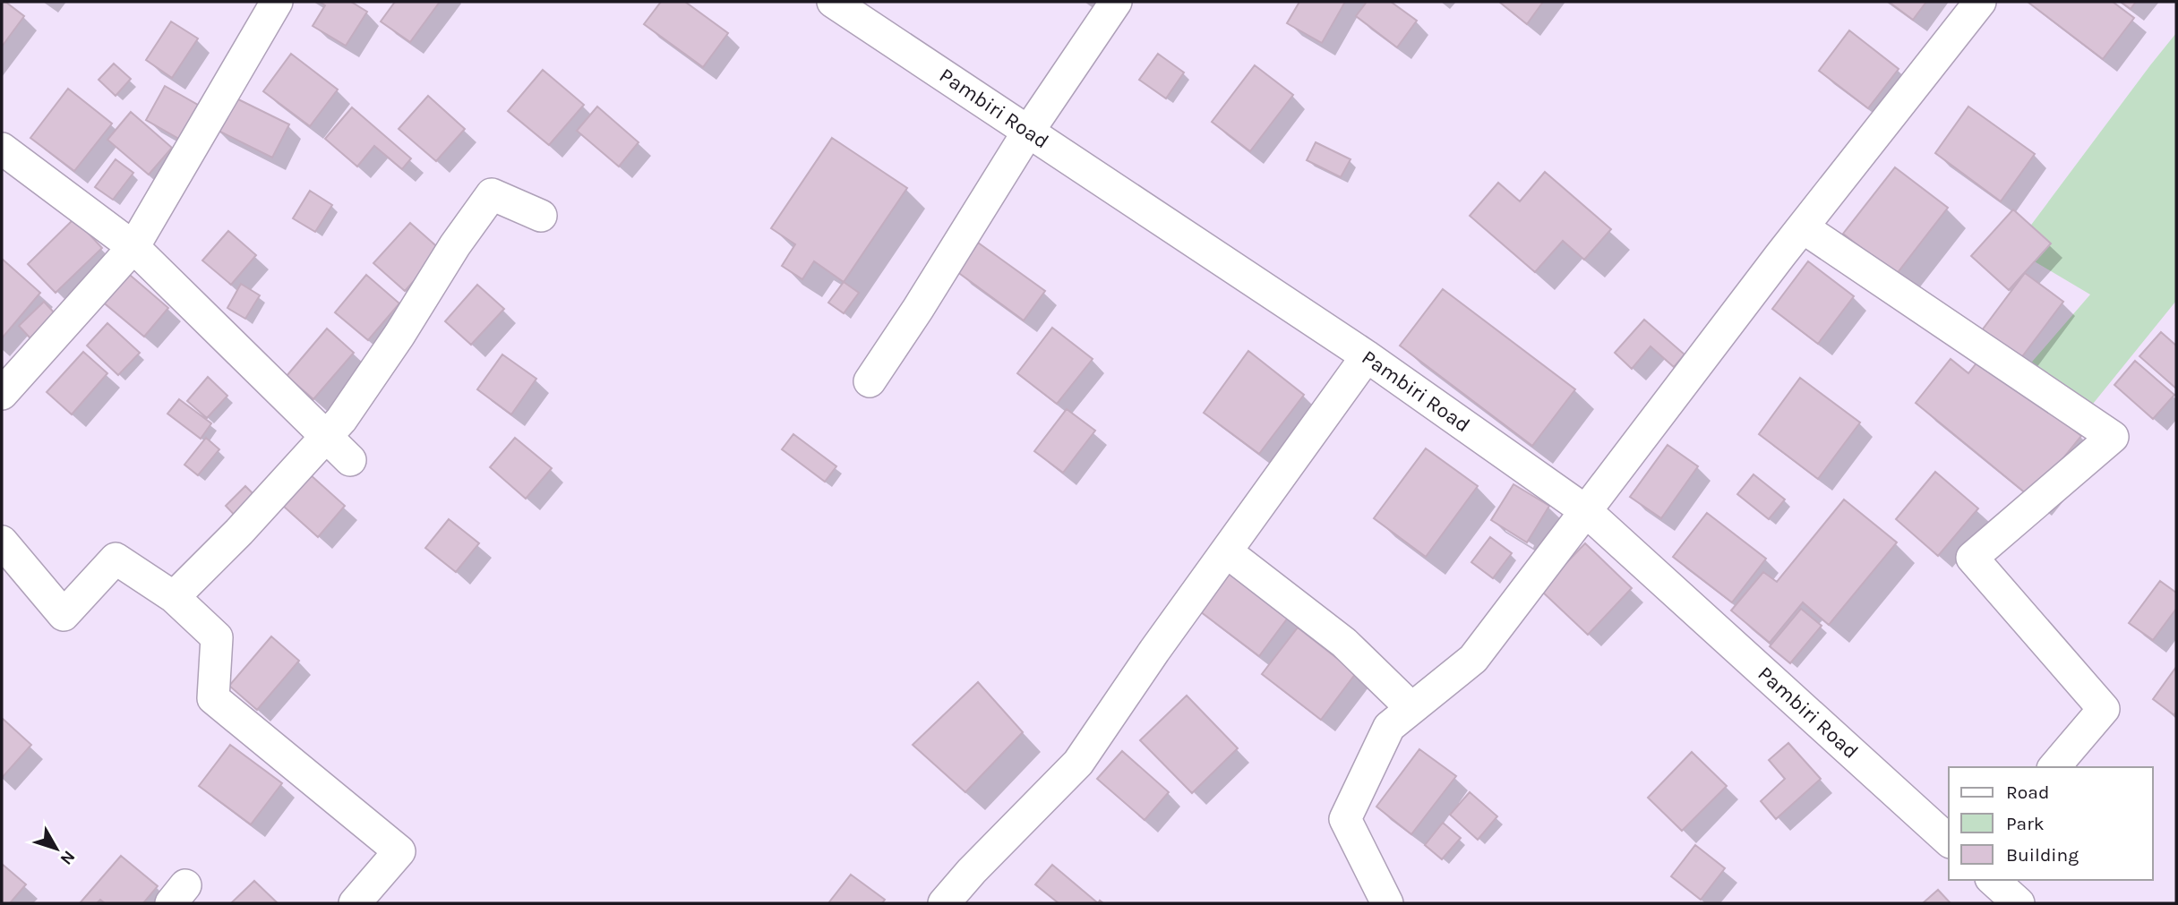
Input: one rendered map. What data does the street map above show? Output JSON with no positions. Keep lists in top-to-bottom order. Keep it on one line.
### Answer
{"streets":{"street":["Pambiri Road"]},"legend":["Road","Park","Building"],"north":"bottom right"}
